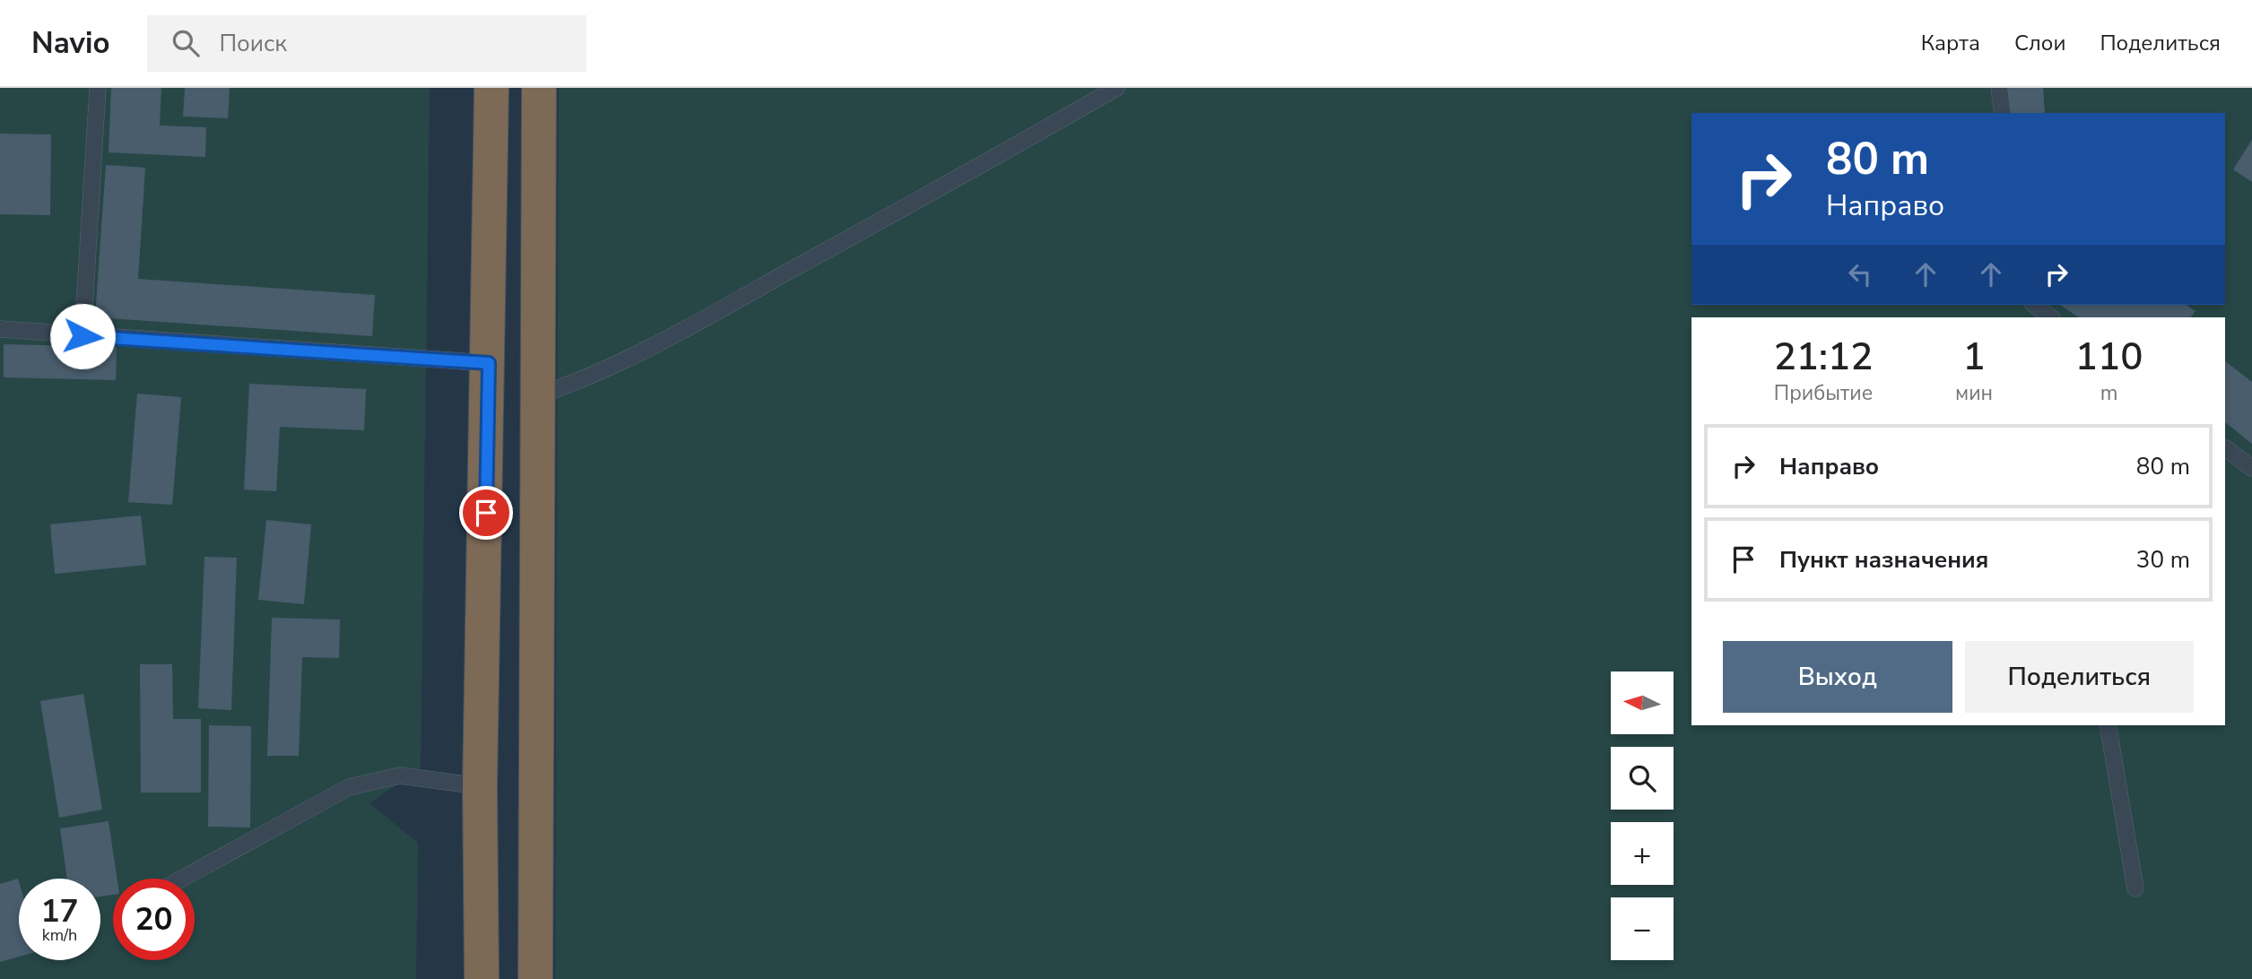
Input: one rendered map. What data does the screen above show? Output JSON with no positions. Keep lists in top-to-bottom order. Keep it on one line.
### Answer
{"north":"left","page":{"header":"Navio","search":"Поиск","nav":["Карта","Слои","Поделиться"],"turn":["80 m","Направо"],"eta":["21:12","Прибытие","1","мин","110","m"],"list":[{"name":"Направо","value":"80 m"},{"name":"Пункт назначения","value":"30 m"}],"buttons":["Выход","Поделиться"],"map_buttons":["+","−"],"speed":"17 km/h","limit":"20"}}
